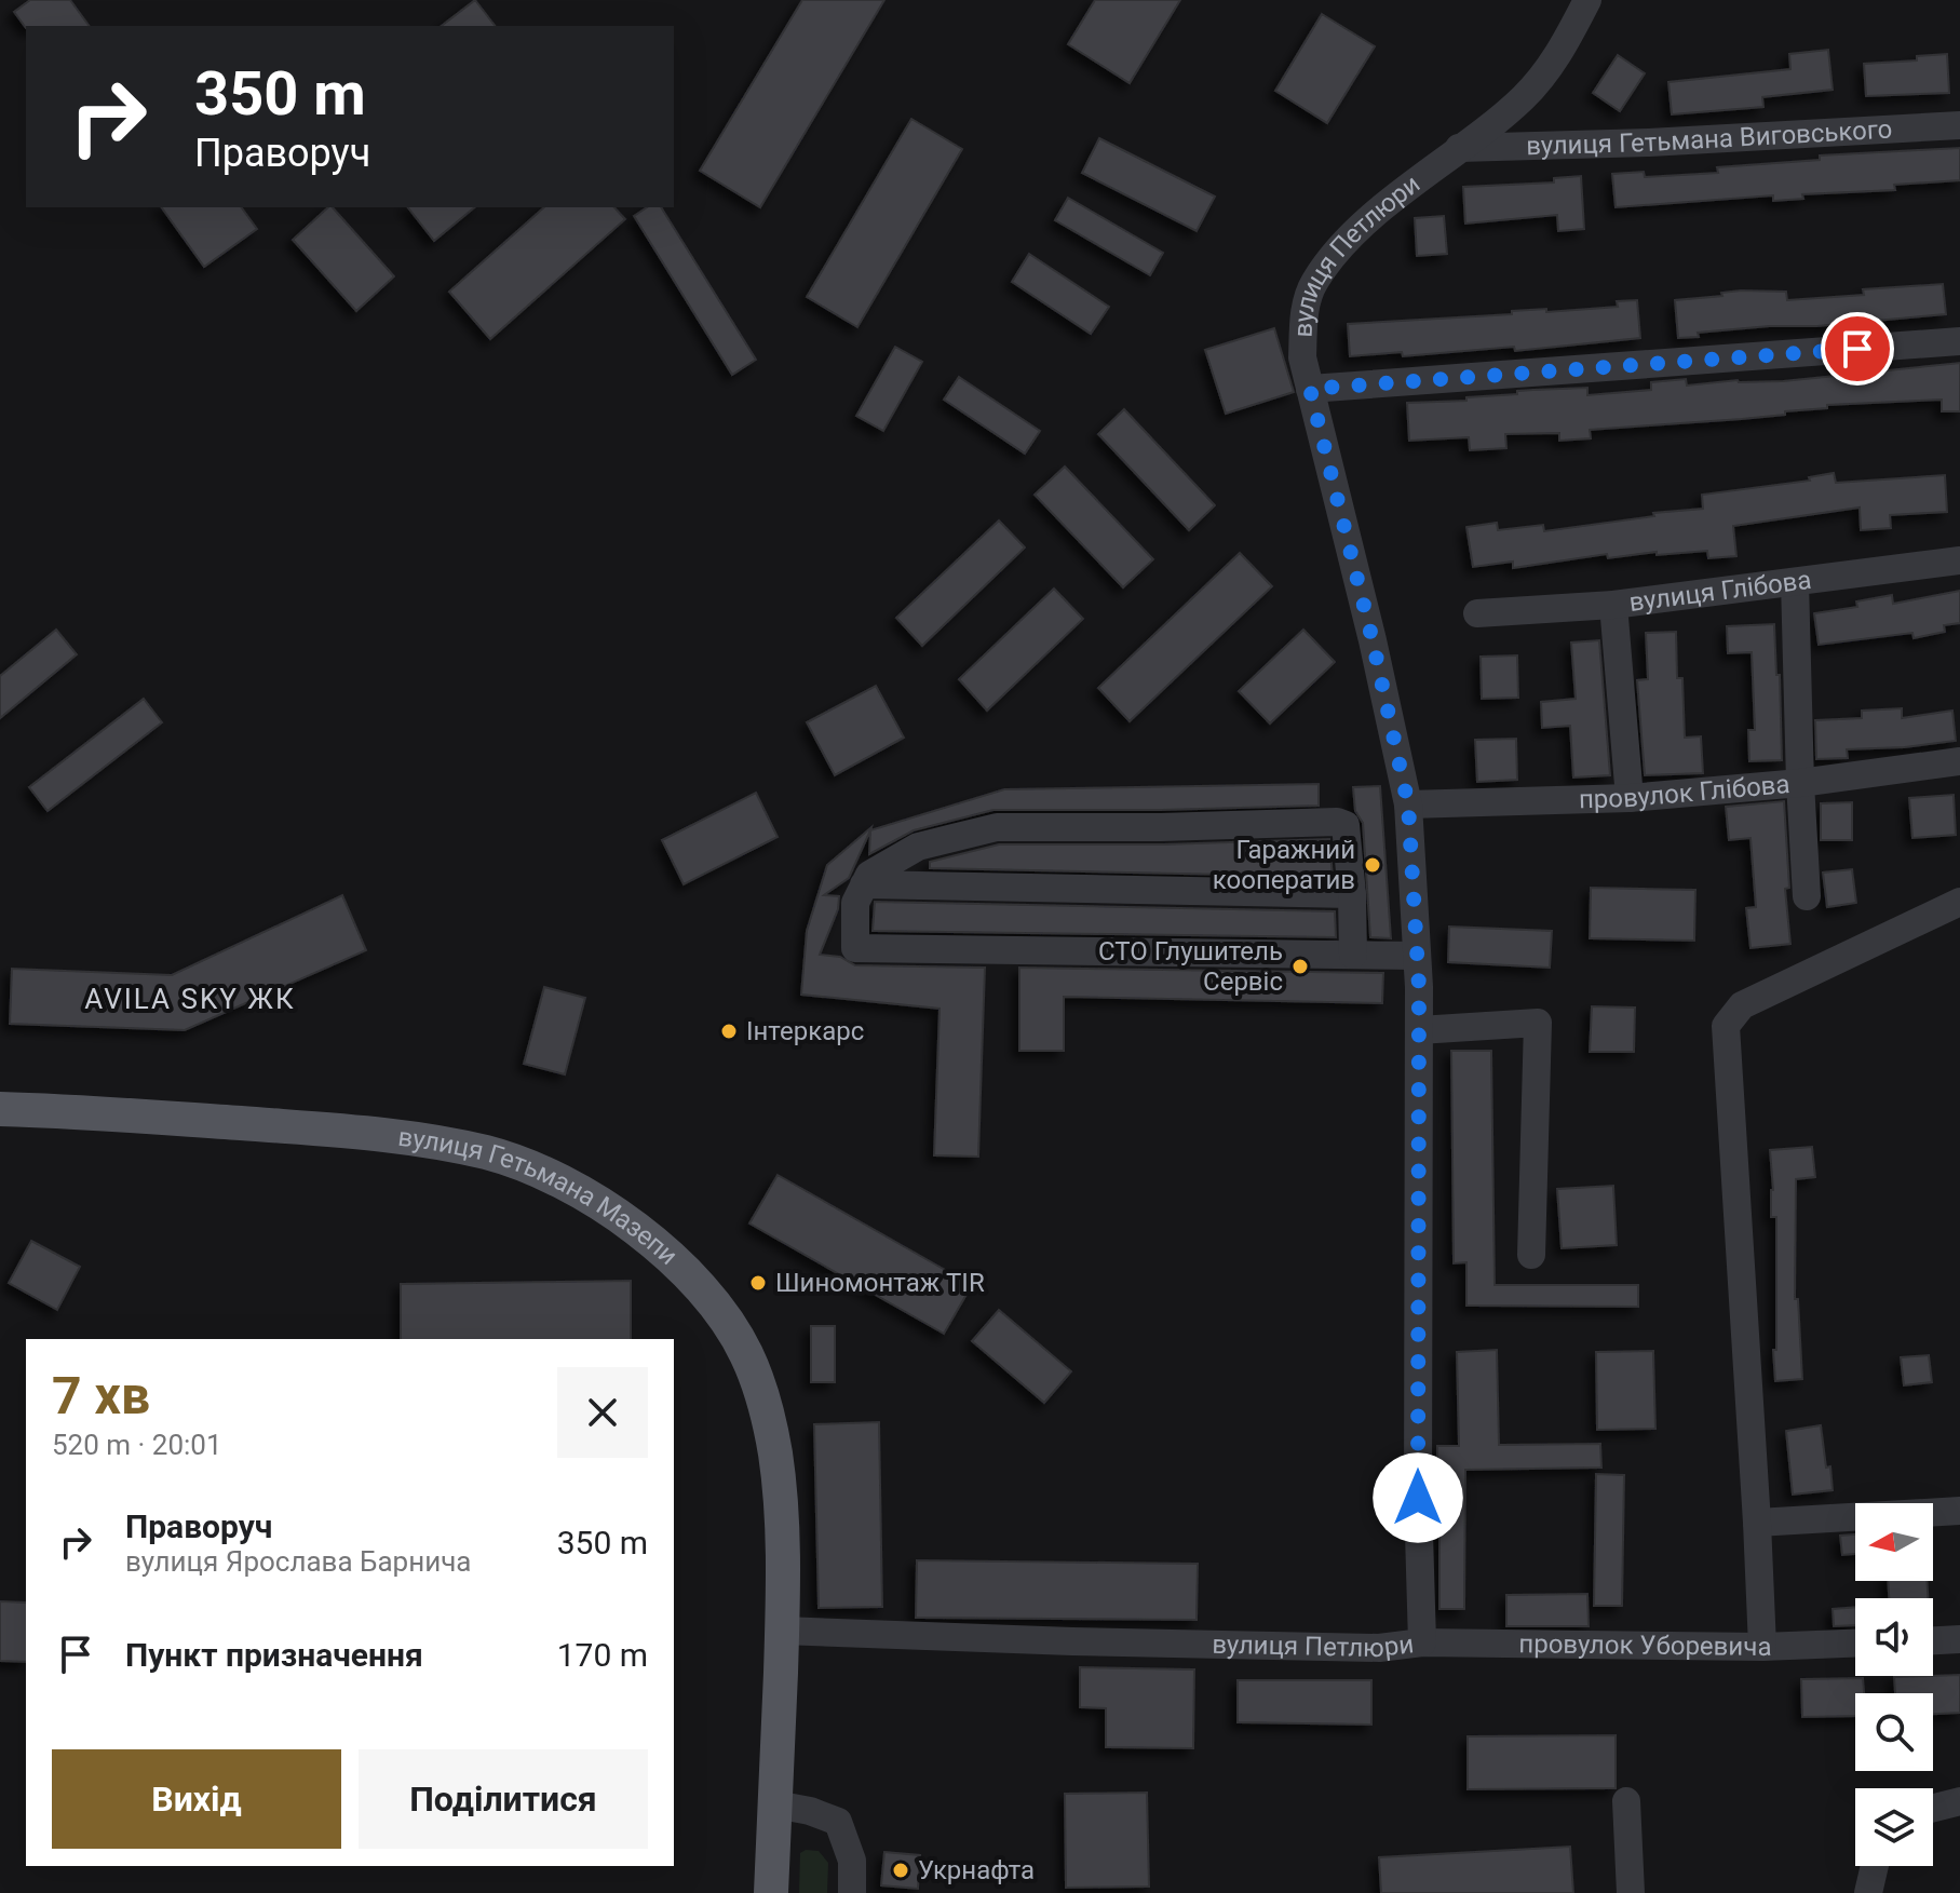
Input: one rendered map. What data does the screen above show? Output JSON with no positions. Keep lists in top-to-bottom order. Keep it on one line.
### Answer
{"streets":{"main road":["вулиця Гетьмана Мазепи"],"street":["вулиця Гетьмана Виговського","вулиця Петлюри","вулиця Глібова","провулок Глібова","провулок Уборевича"]},"crossings":[["вулиця Гетьмана Виговського","вулиця Петлюри"],["вулиця Петлюри","провулок Глібова"],["вулиця Петлюри","вулиця Гетьмана Мазепи"],["вулиця Петлюри","провулок Уборевича"]],"districts":["AVILA SKY ЖК"],"places":["Гаражний кооператив","СТО Глушитель Сервіс","Інтеркарс","Шиномонтаж TIR","Укрнафта"],"north":"left","page":{"turn":["350 m","Праворуч"],"heading":["7 хв","520 m · 20:01"],"list":[{"name":"Праворуч","note":"вулиця Ярослава Барнича","value":"350 m"},{"name":"Пункт призначення","value":"170 m"}],"buttons":["Вихід","Поділитися"]}}
